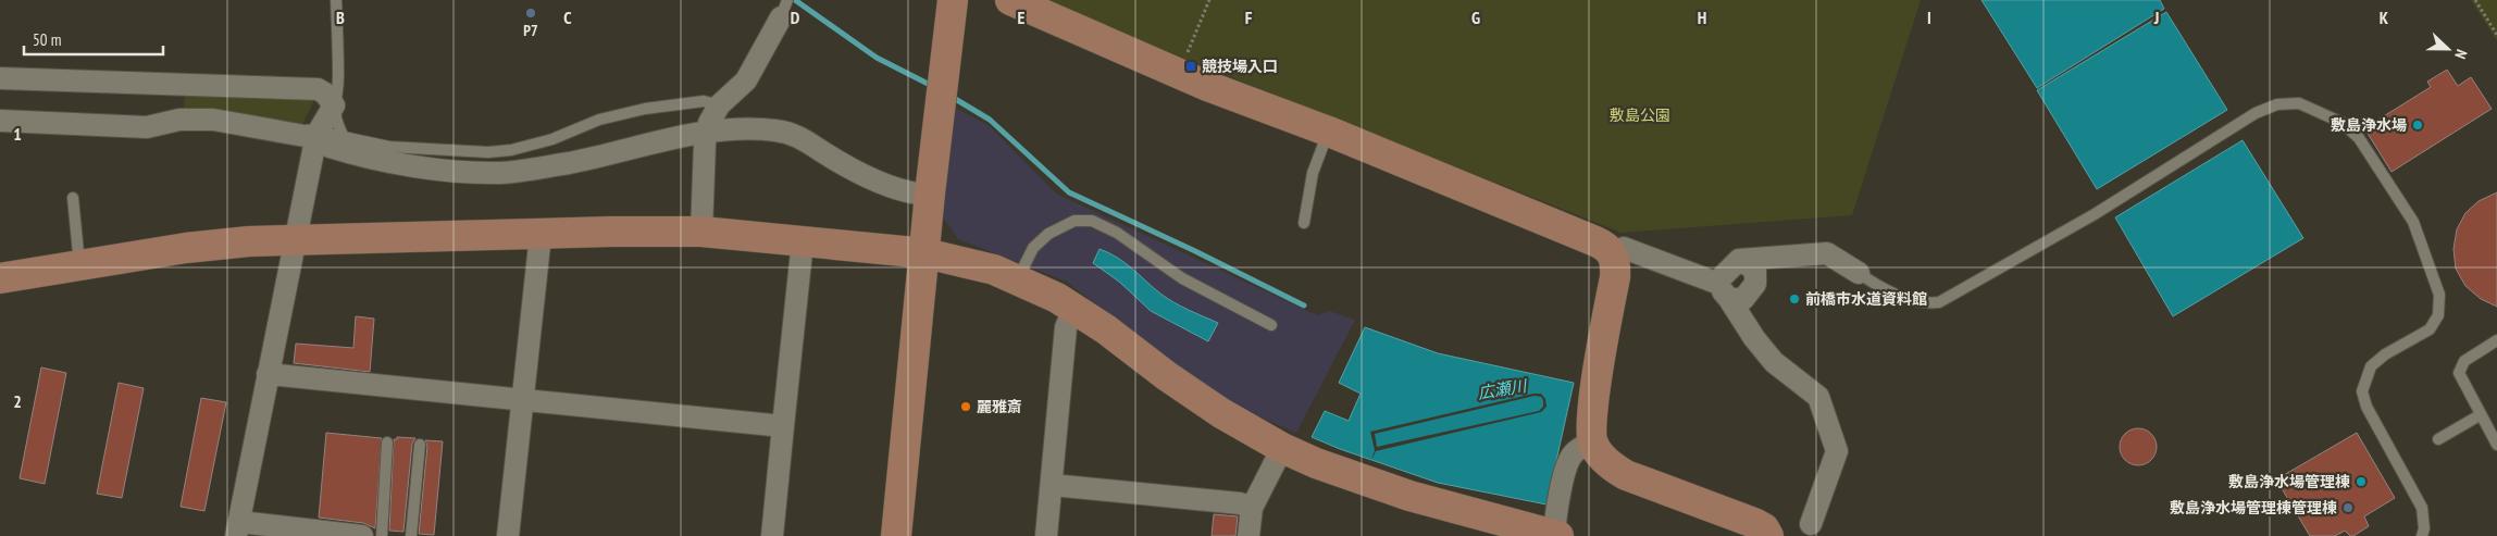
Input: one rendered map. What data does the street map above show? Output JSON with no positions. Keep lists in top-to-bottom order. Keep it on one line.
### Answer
{"water":["広瀬川"],"parks":["敷島公園"],"places":{"other":["P7","敷島浄水場","前橋市水道資料館","麗雅斎","敷島浄水場管理棟","敷島浄水場管理棟管理棟"],"transit":["競技場入口"]},"scale_bar":"50 m","north":"right","grid":{"columns":["B","C","D","E","F","G","H","I","J","K"],"rows":["1","2"]}}
